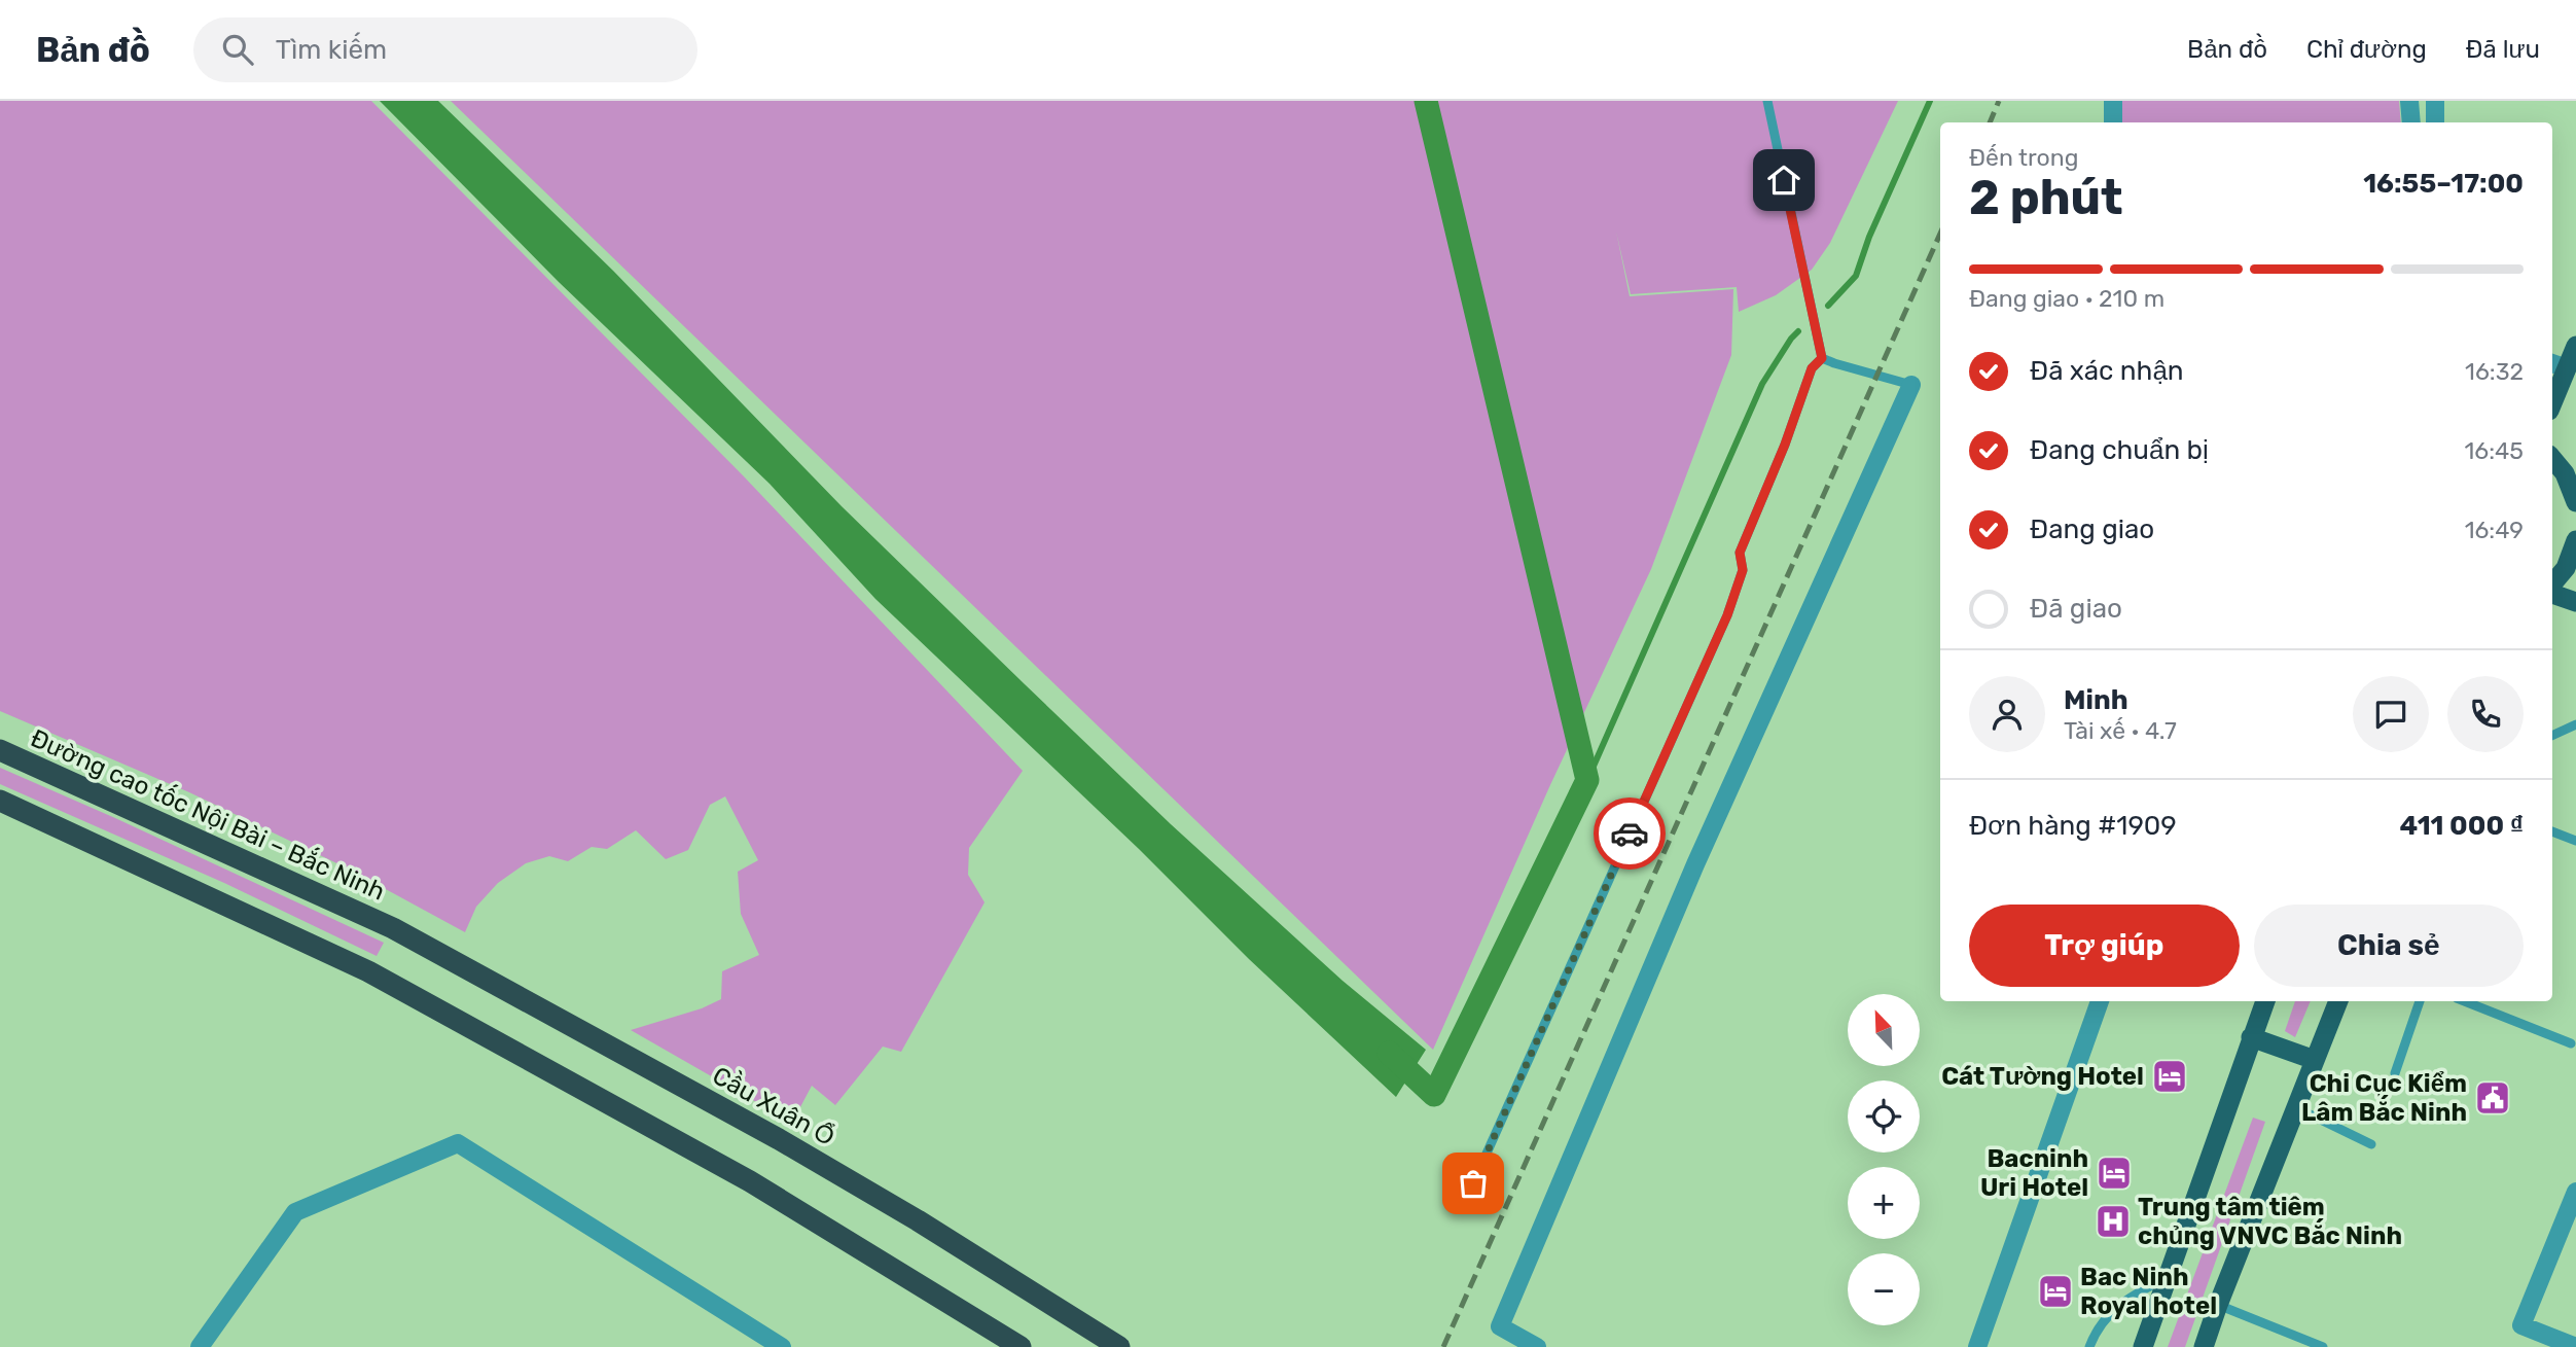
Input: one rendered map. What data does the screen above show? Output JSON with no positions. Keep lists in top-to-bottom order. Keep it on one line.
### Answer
{"streets":{"highway":["Đường cao tốc Nội Bài – Bắc Ninh","Cầu Xuân Ổ"]},"crossings":[["Đường cao tốc Nội Bài – Bắc Ninh","Cầu Xuân Ổ"]],"places":{"hotel":["Cát Tường Hotel","Bacninh Uri Hotel","Bac Ninh Royal hotel"],"public building":["Chi Cục Kiểm Lâm Bắc Ninh"],"hospital":["Trung tâm tiêm chủng VNVC Bắc Ninh"]},"north":"top left","page":{"header":"Bản đồ","search":"Tìm kiếm","nav":["Bản đồ","Chỉ đường","Đã lưu"],"heading":["2 phút","Đến trong","16:55–17:00"],"panel":["Minh","Tài xế · 4.7","Đơn hàng #1909","411 000 ₫"],"bar":"Đang giao · 210 m","list":[["Đã xác nhận","16:32"],["Đang chuẩn bị","16:45"],["Đang giao","16:49"],"Đã giao"],"buttons":["Trợ giúp","Chia sẻ"],"map_buttons":["+","−"]}}
